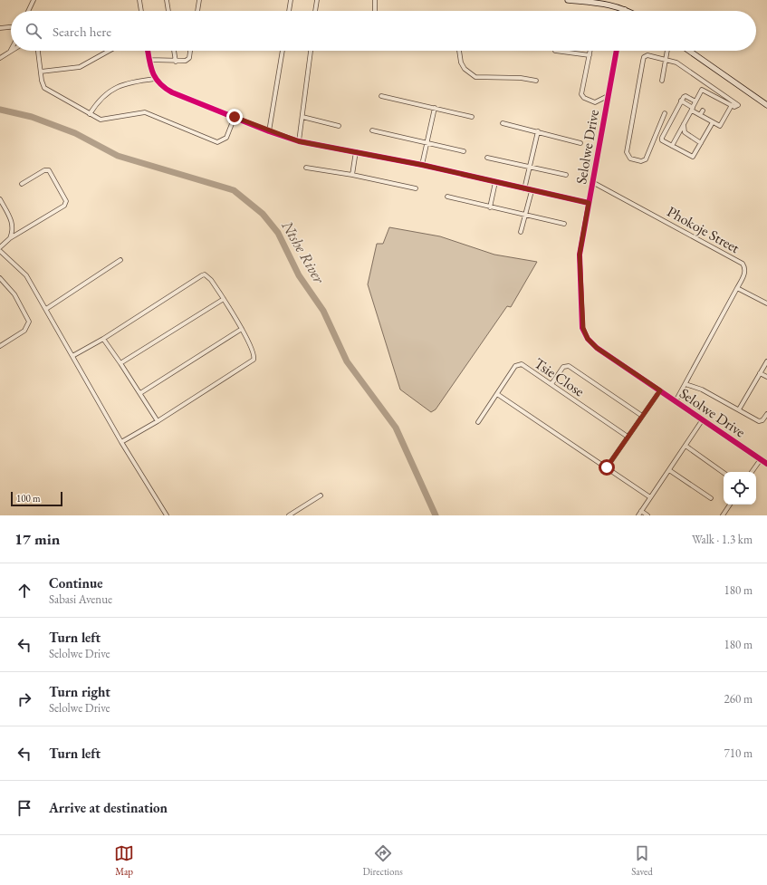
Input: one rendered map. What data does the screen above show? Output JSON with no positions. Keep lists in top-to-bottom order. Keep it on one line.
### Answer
{"streets":{"street":["Selolwe Drive","Phokoje Street","Tsie Close"]},"crossings":[["Selolwe Drive","Phokoje Street"]],"water":["Ntshe River"],"scale_bar":"100 m","page":{"search":"Search here","scale":"100 m","heading":["17 min","Walk · 1.3 km"],"list":[["Continue","Sabasi Avenue","180 m"],["Turn left","Selolwe Drive","180 m"],["Turn right","Selolwe Drive","260 m"],["Turn left","710 m"],"Arrive at destination"],"nav":["Map","Directions","Saved"]}}
